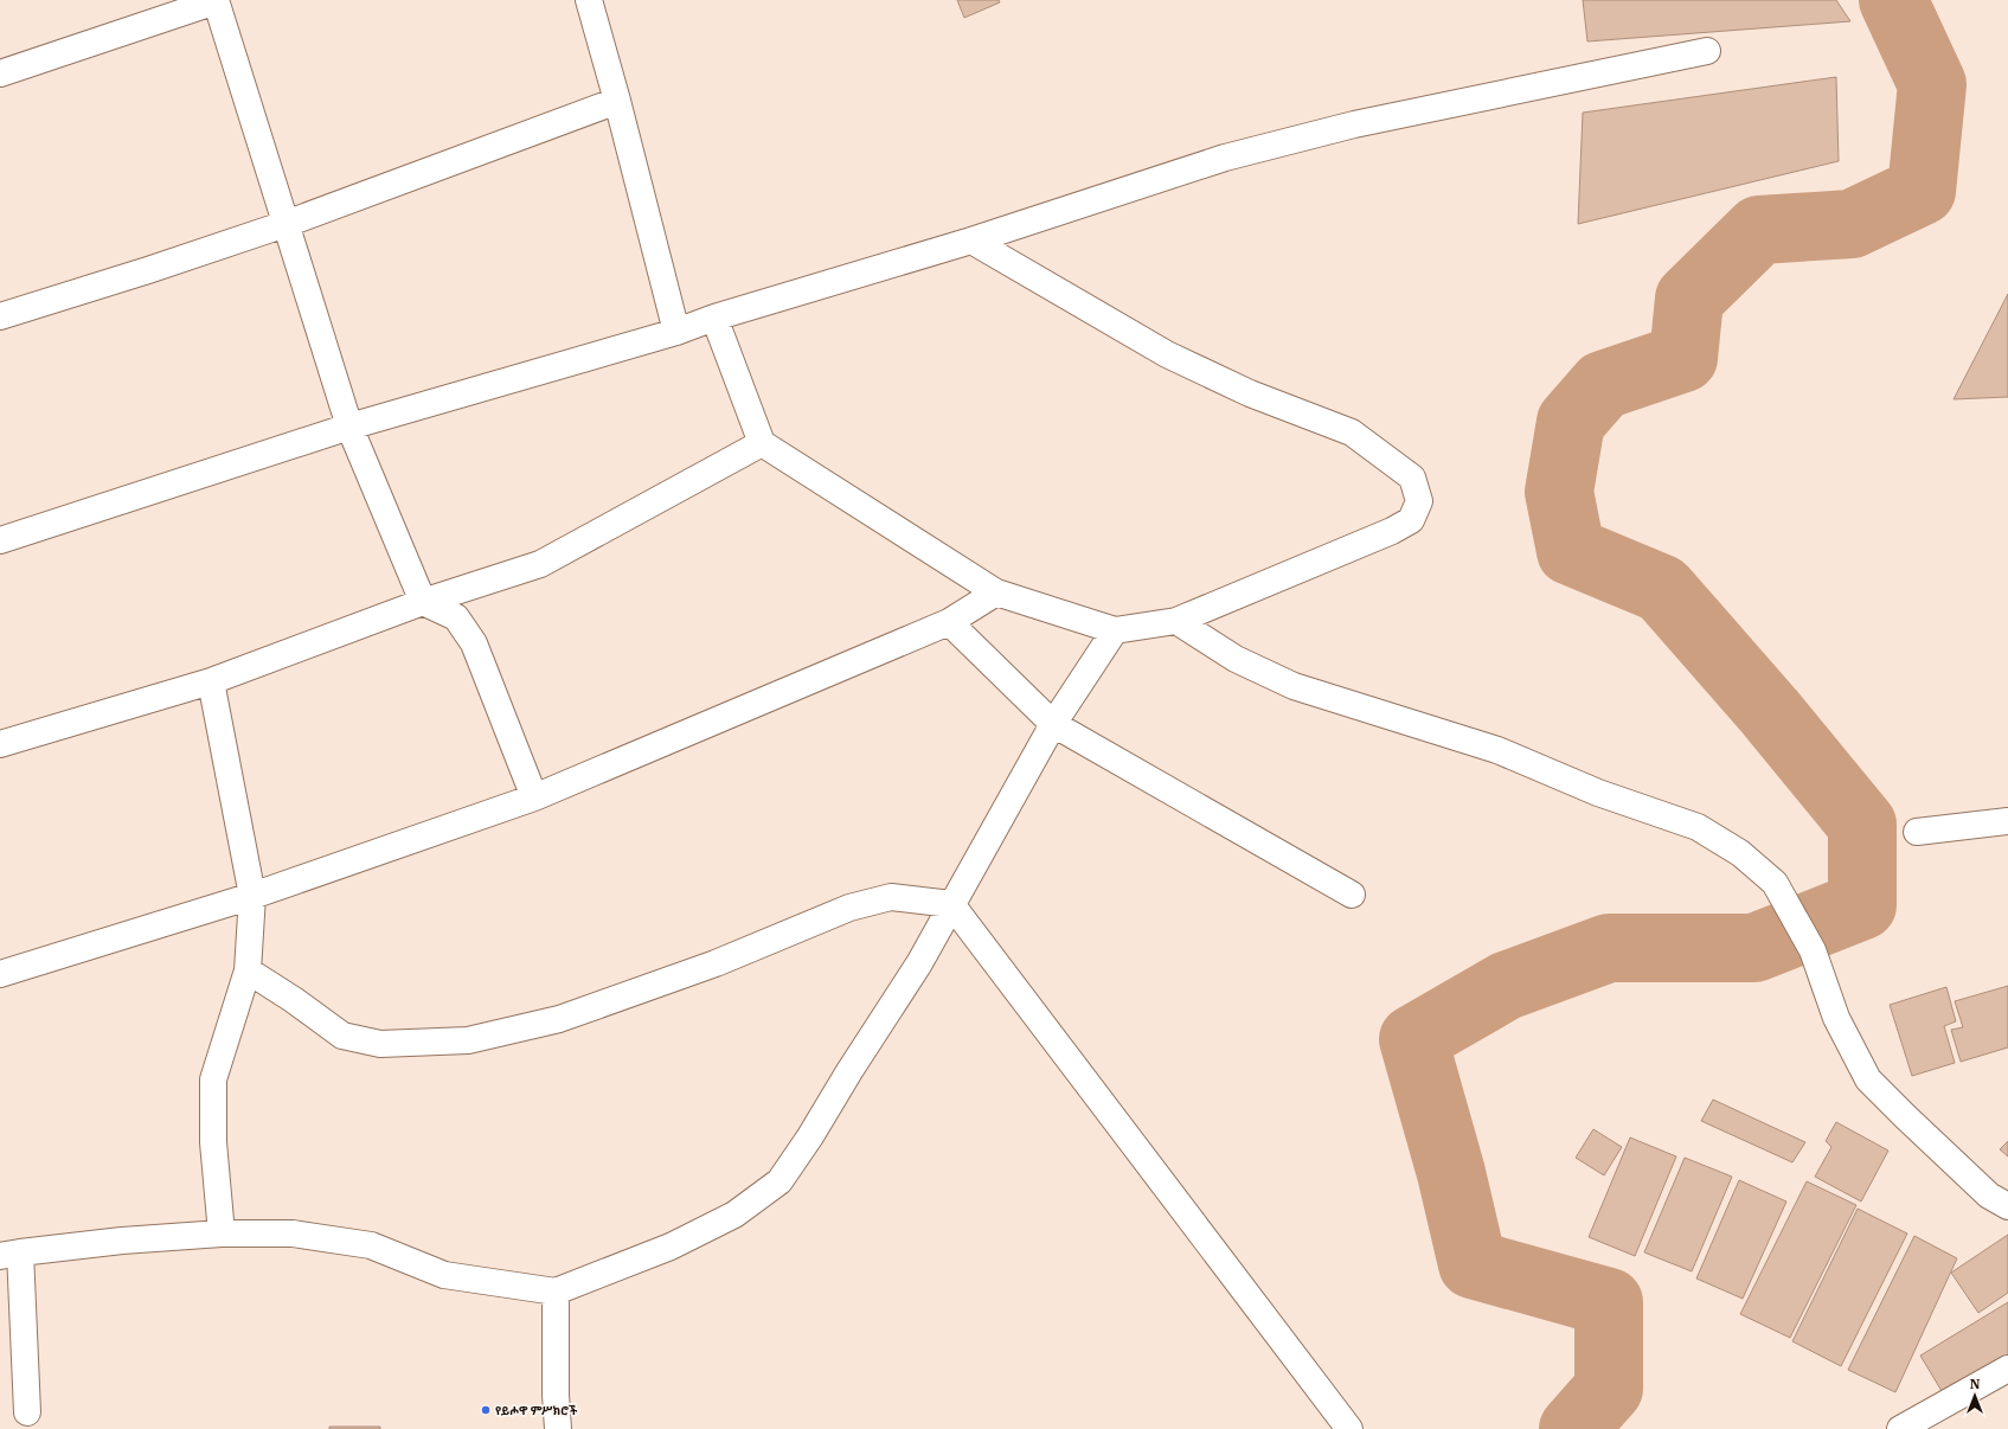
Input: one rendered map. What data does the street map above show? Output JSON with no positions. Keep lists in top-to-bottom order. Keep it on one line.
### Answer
{"places":["የይሖዋ ምሥክሮች"],"north":"top"}
